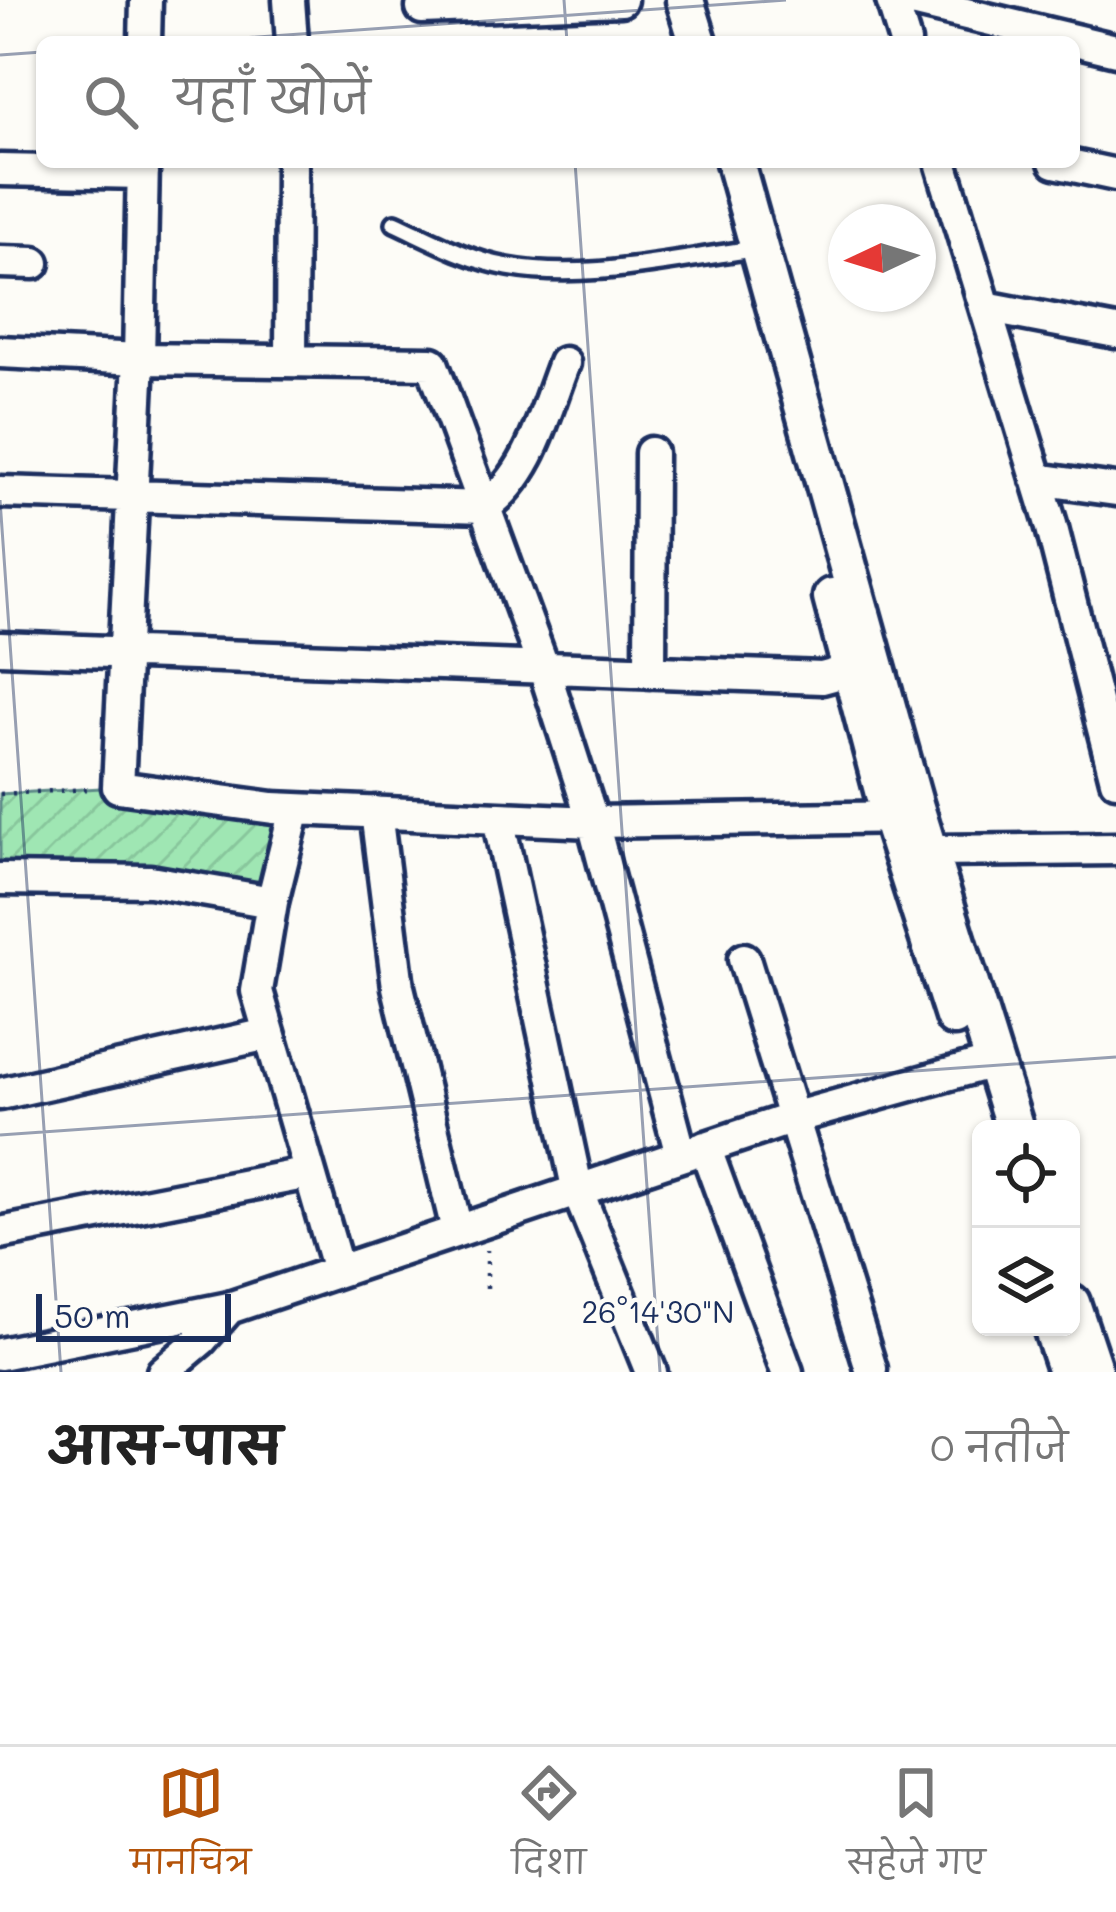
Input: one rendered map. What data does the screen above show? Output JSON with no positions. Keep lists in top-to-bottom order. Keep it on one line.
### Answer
{"scale_bar":"50 m","north":"left","page":{"search":"यहाँ खोजें","scale":"50 m","heading":["आस-पास","0 नतीजे"],"nav":["मानचित्र","दिशा","सहेजे गए"]},"coordinates":["26°14'30\"N"]}
